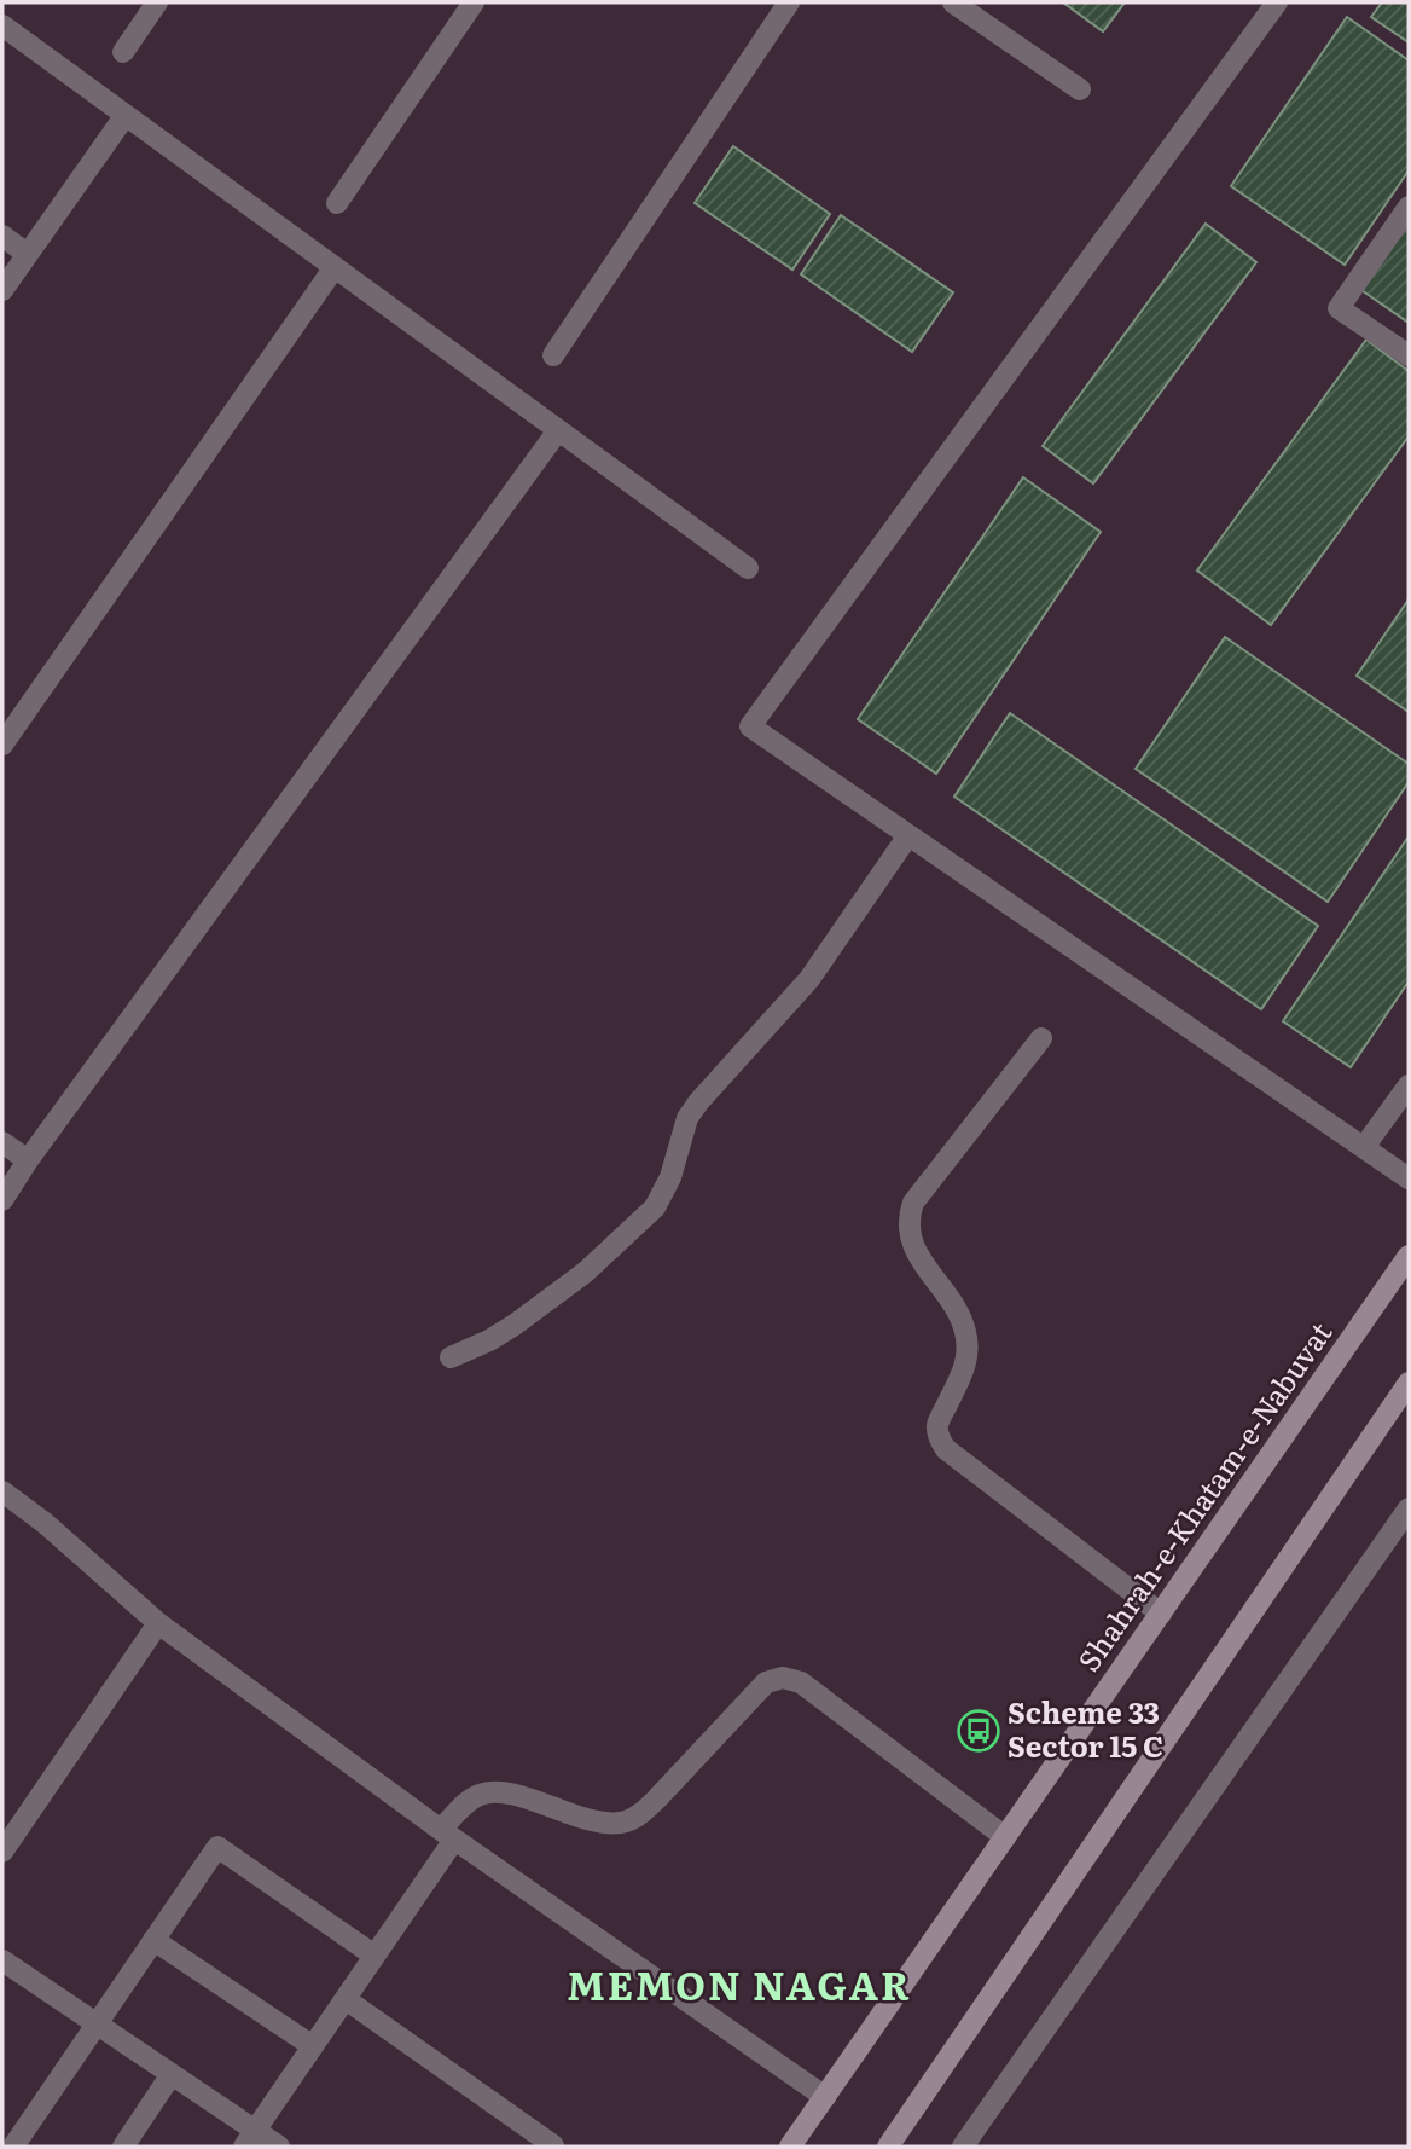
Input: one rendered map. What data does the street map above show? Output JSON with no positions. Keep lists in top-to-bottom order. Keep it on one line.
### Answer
{"streets":{"main road":["Shahrah-e-Khatam-e-Nabuvat"]},"districts":["MEMON NAGAR"],"places":{"bus stop":["Scheme 33 Sector 15 C"]}}
